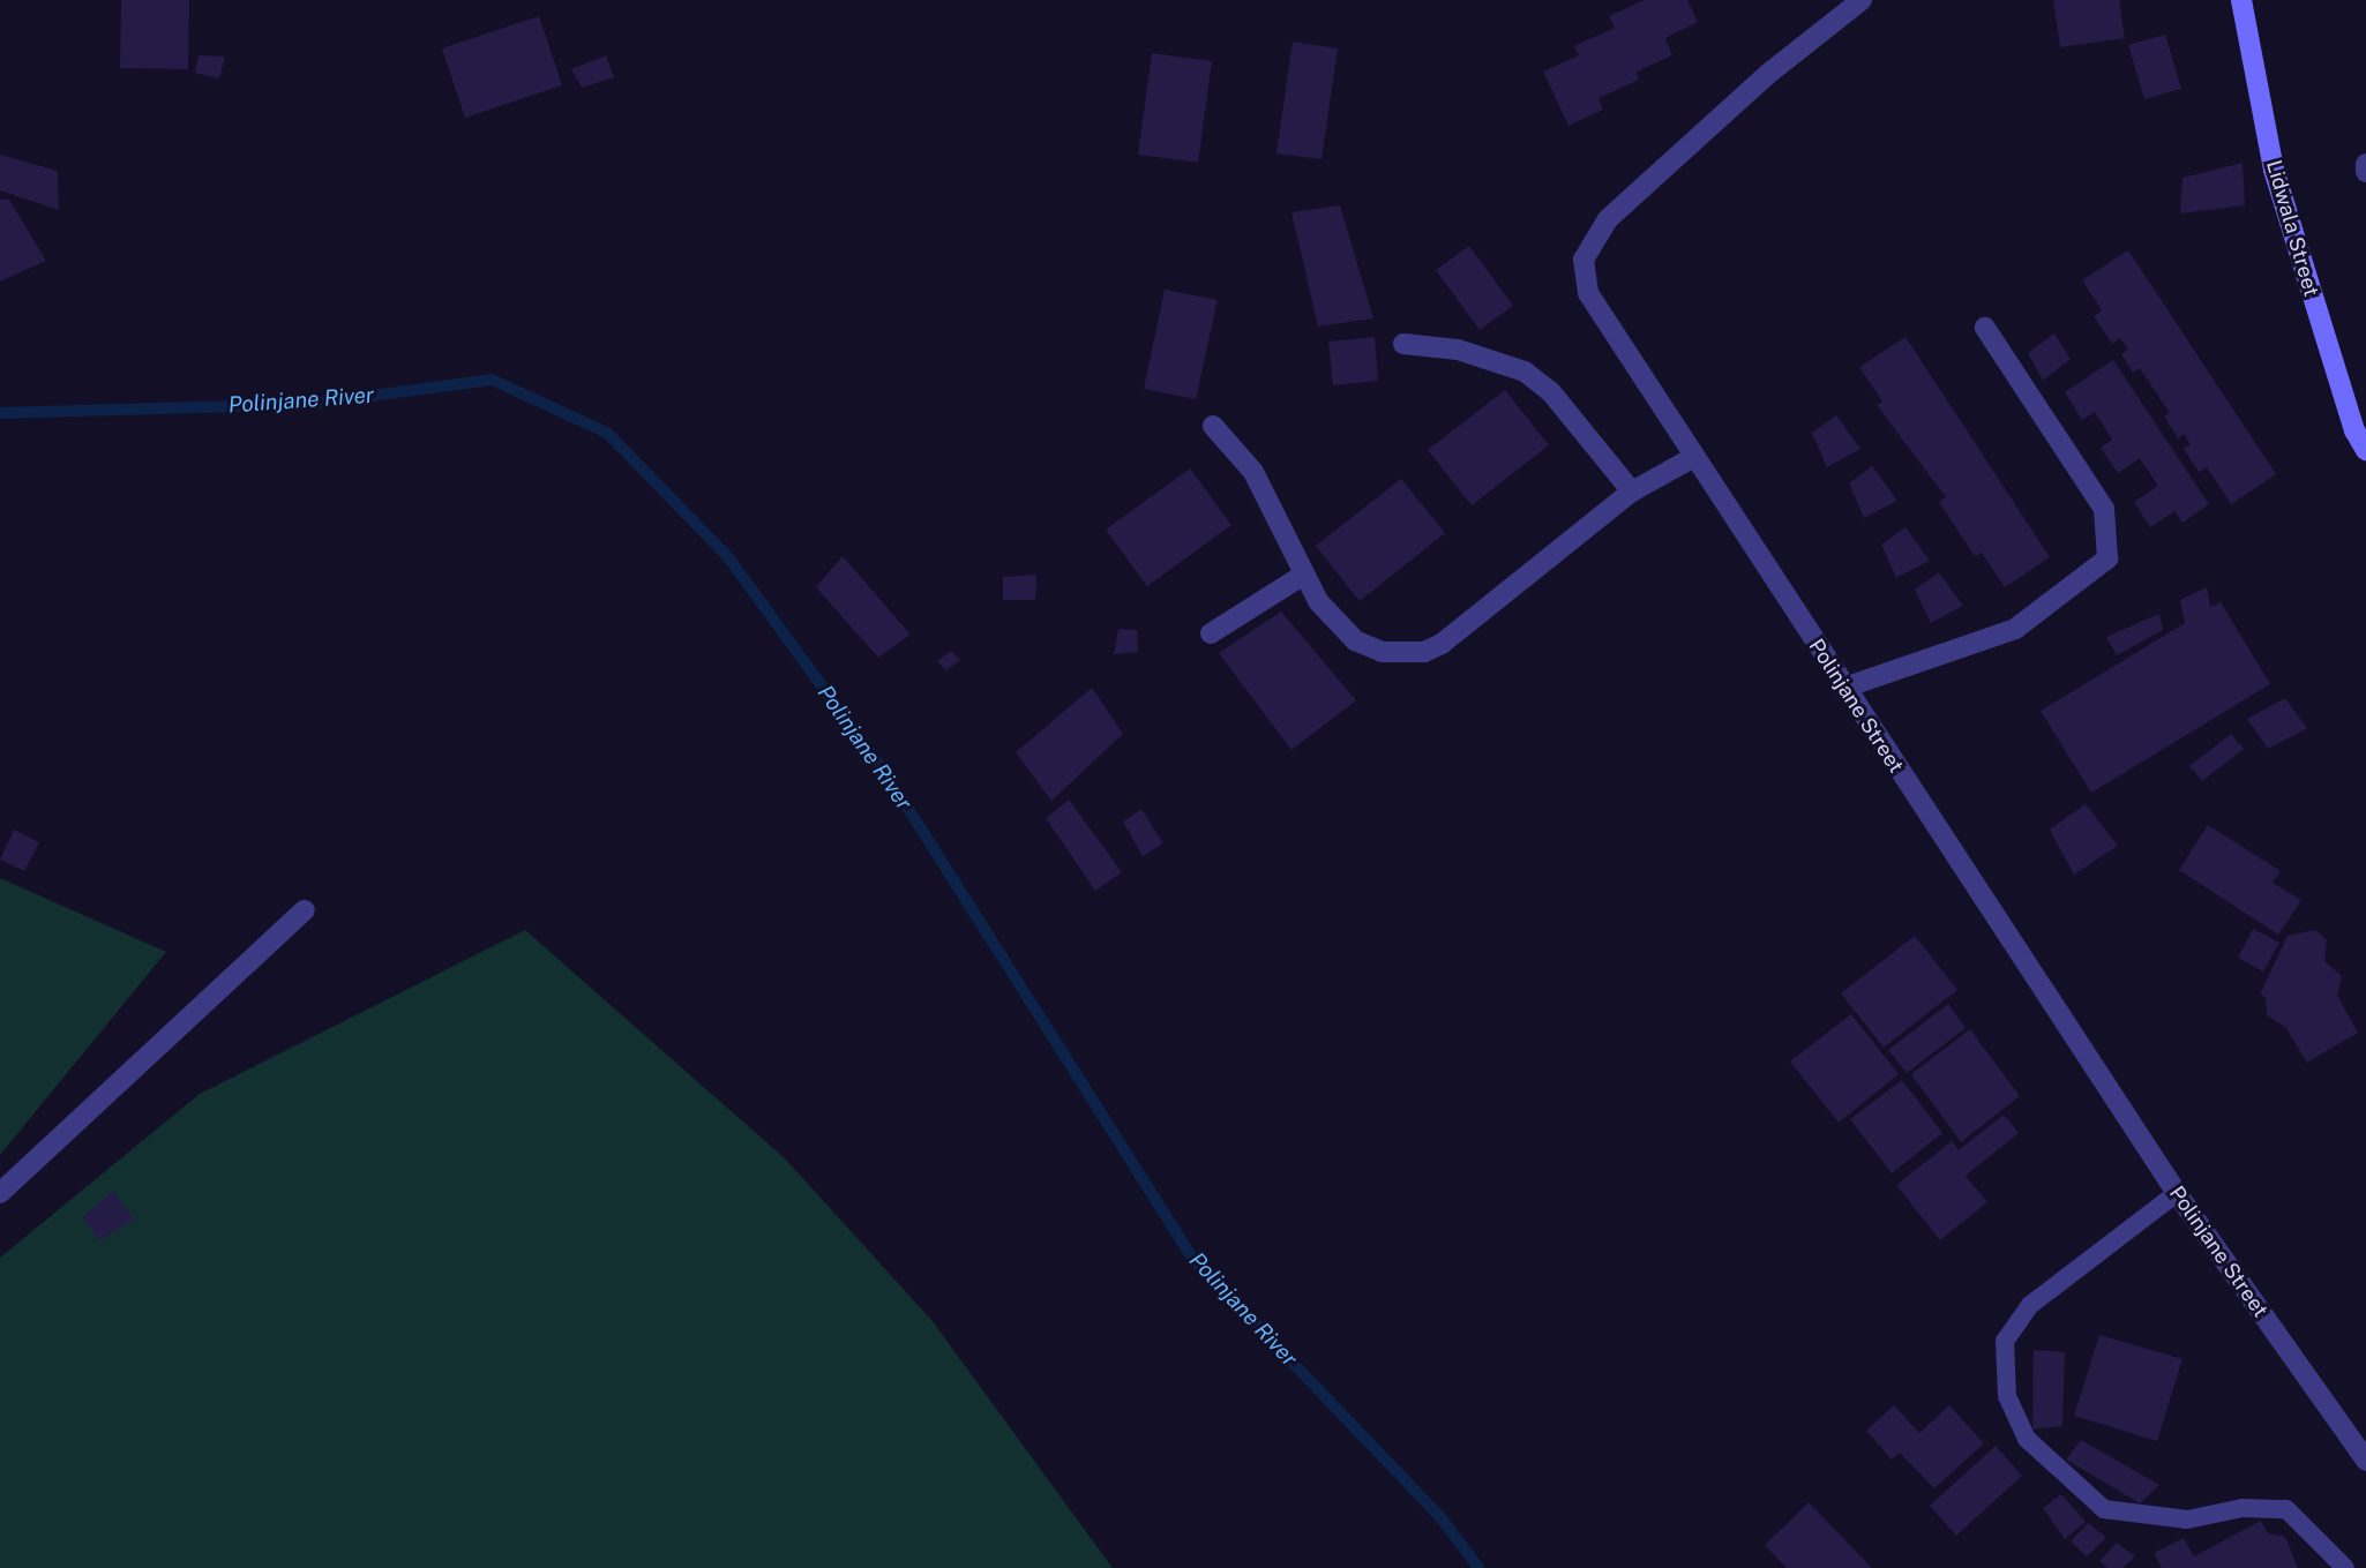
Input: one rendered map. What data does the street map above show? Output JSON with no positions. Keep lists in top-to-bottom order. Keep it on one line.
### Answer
{"streets":{"street":["Lidwala Street","Polinjane Street"]},"water":["Polinjane River"]}
